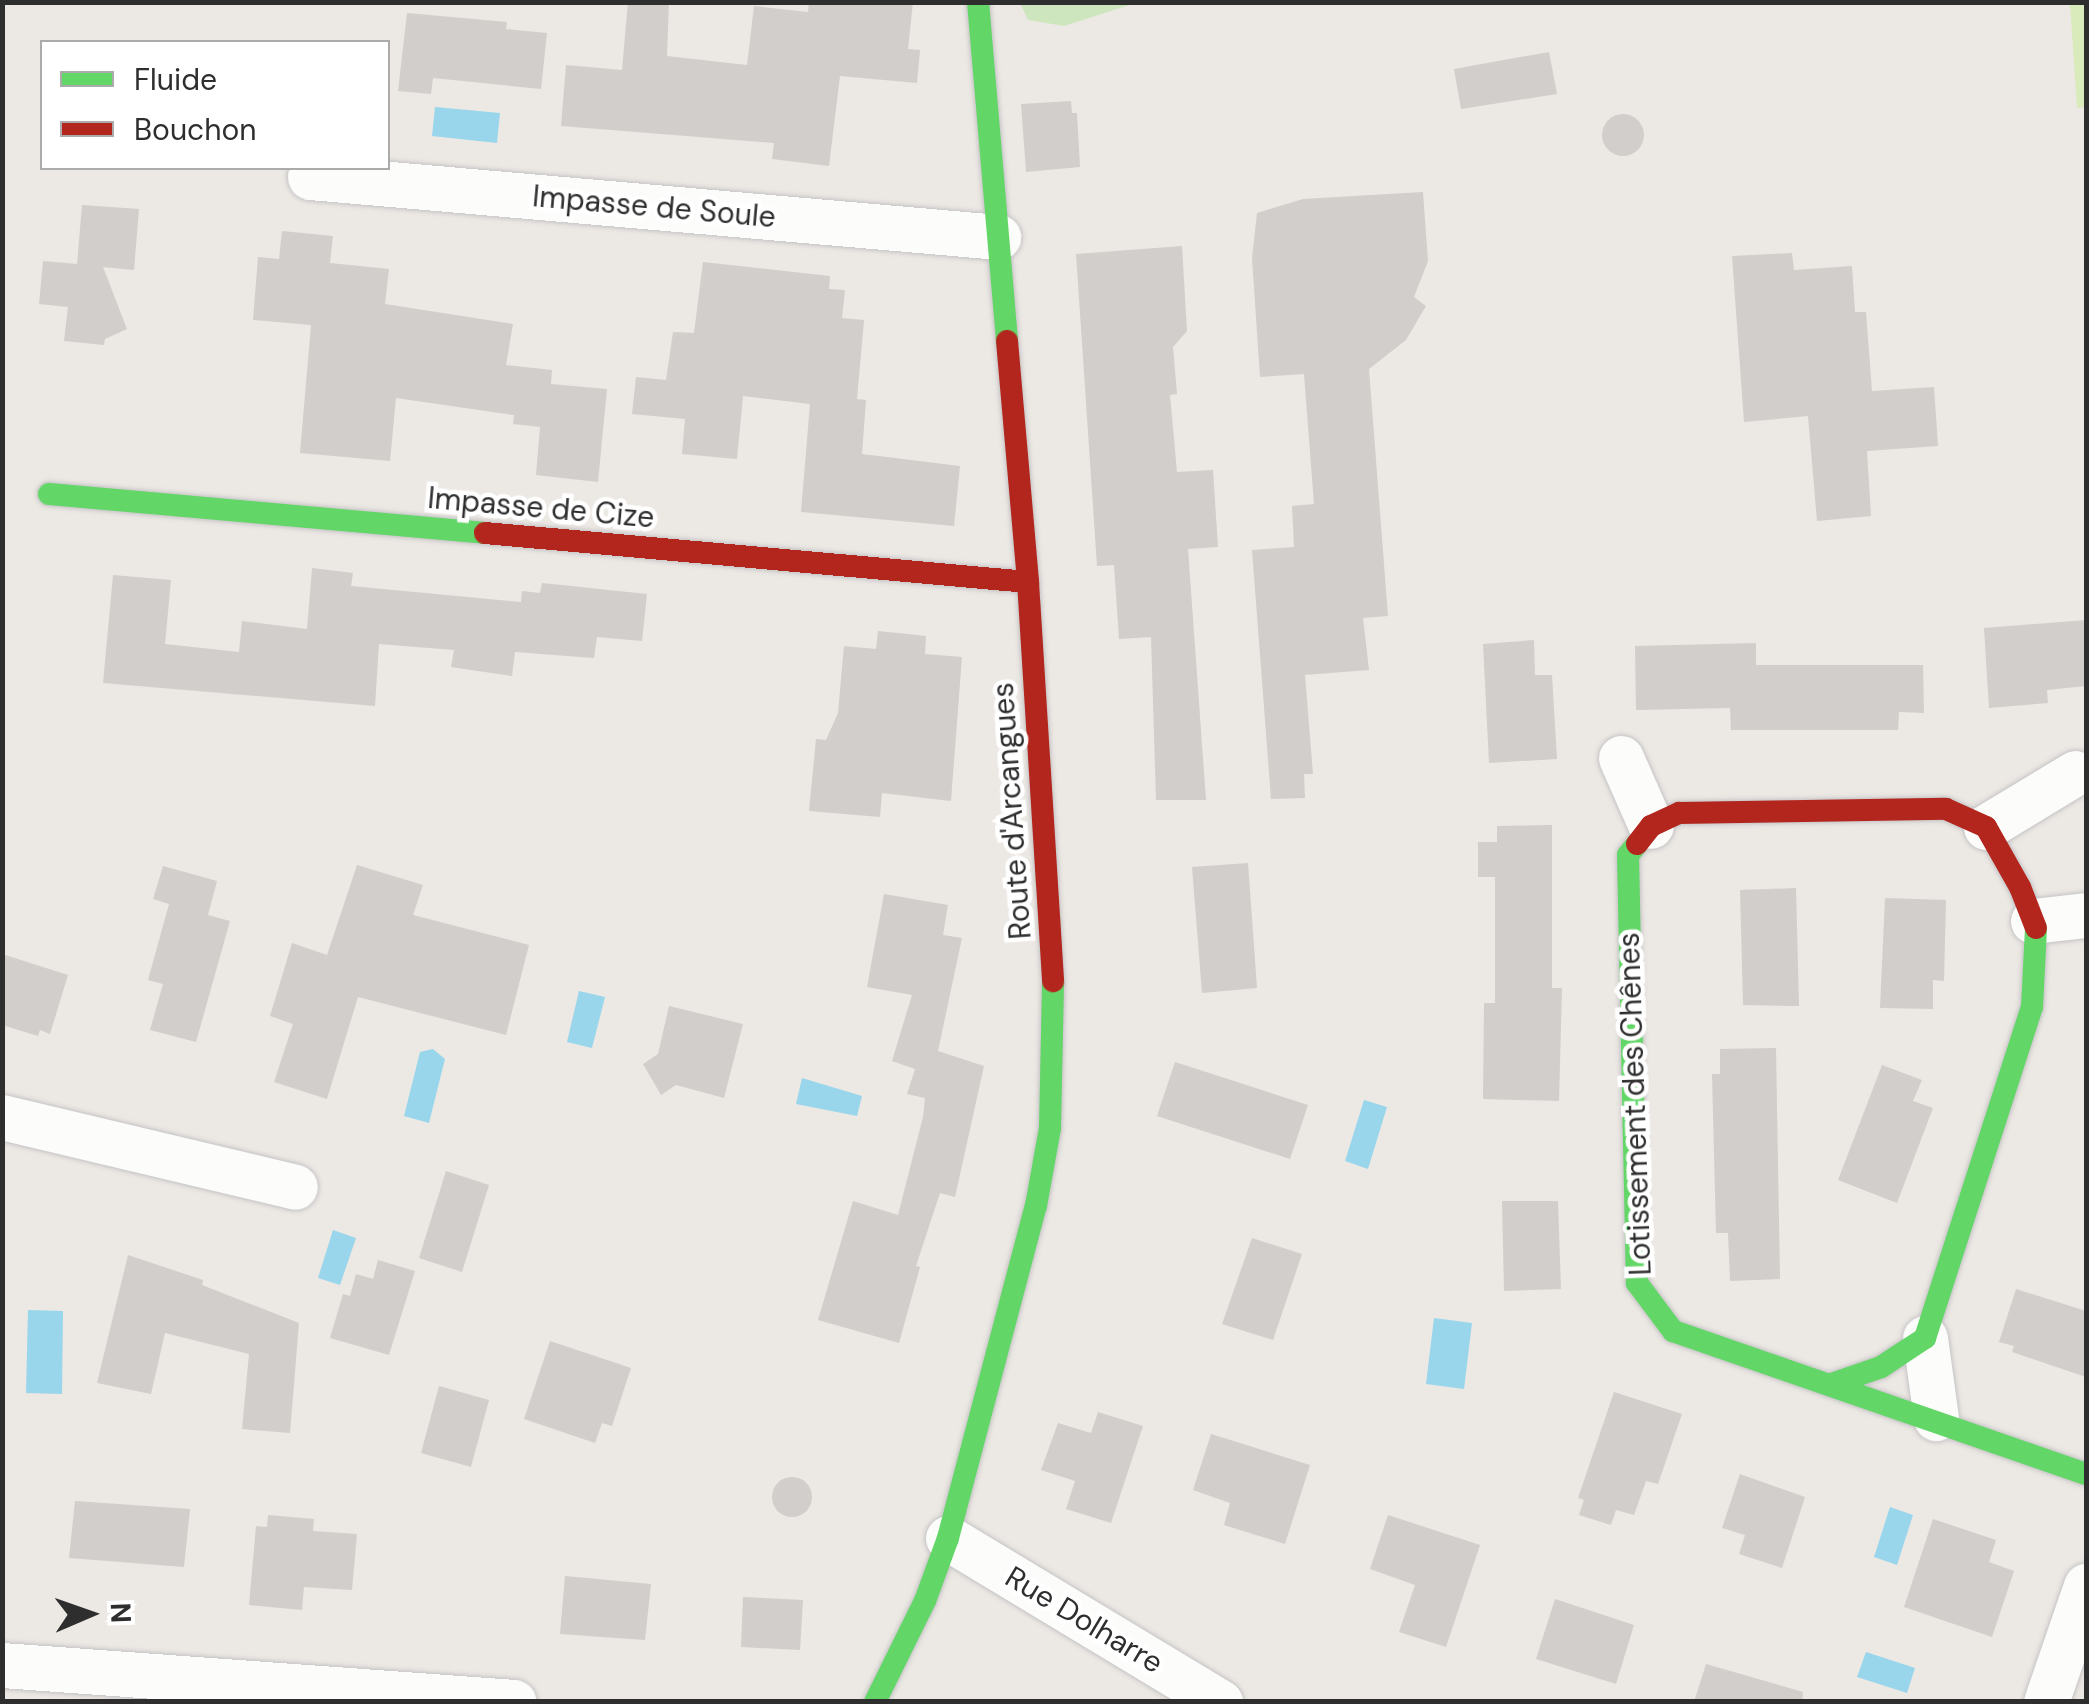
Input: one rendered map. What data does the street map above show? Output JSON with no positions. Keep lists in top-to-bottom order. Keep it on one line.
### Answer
{"streets":{"street":["Impasse de Soule","Impasse de Cize","Route d'Arcangues","Lotissement des Chênes","Rue Dolharre"]},"crossings":[["Impasse de Soule","Route d'Arcangues"],["Impasse de Cize","Route d'Arcangues"],["Route d'Arcangues","Rue Dolharre"]],"legend":["Fluide","Bouchon"],"north":"right"}
